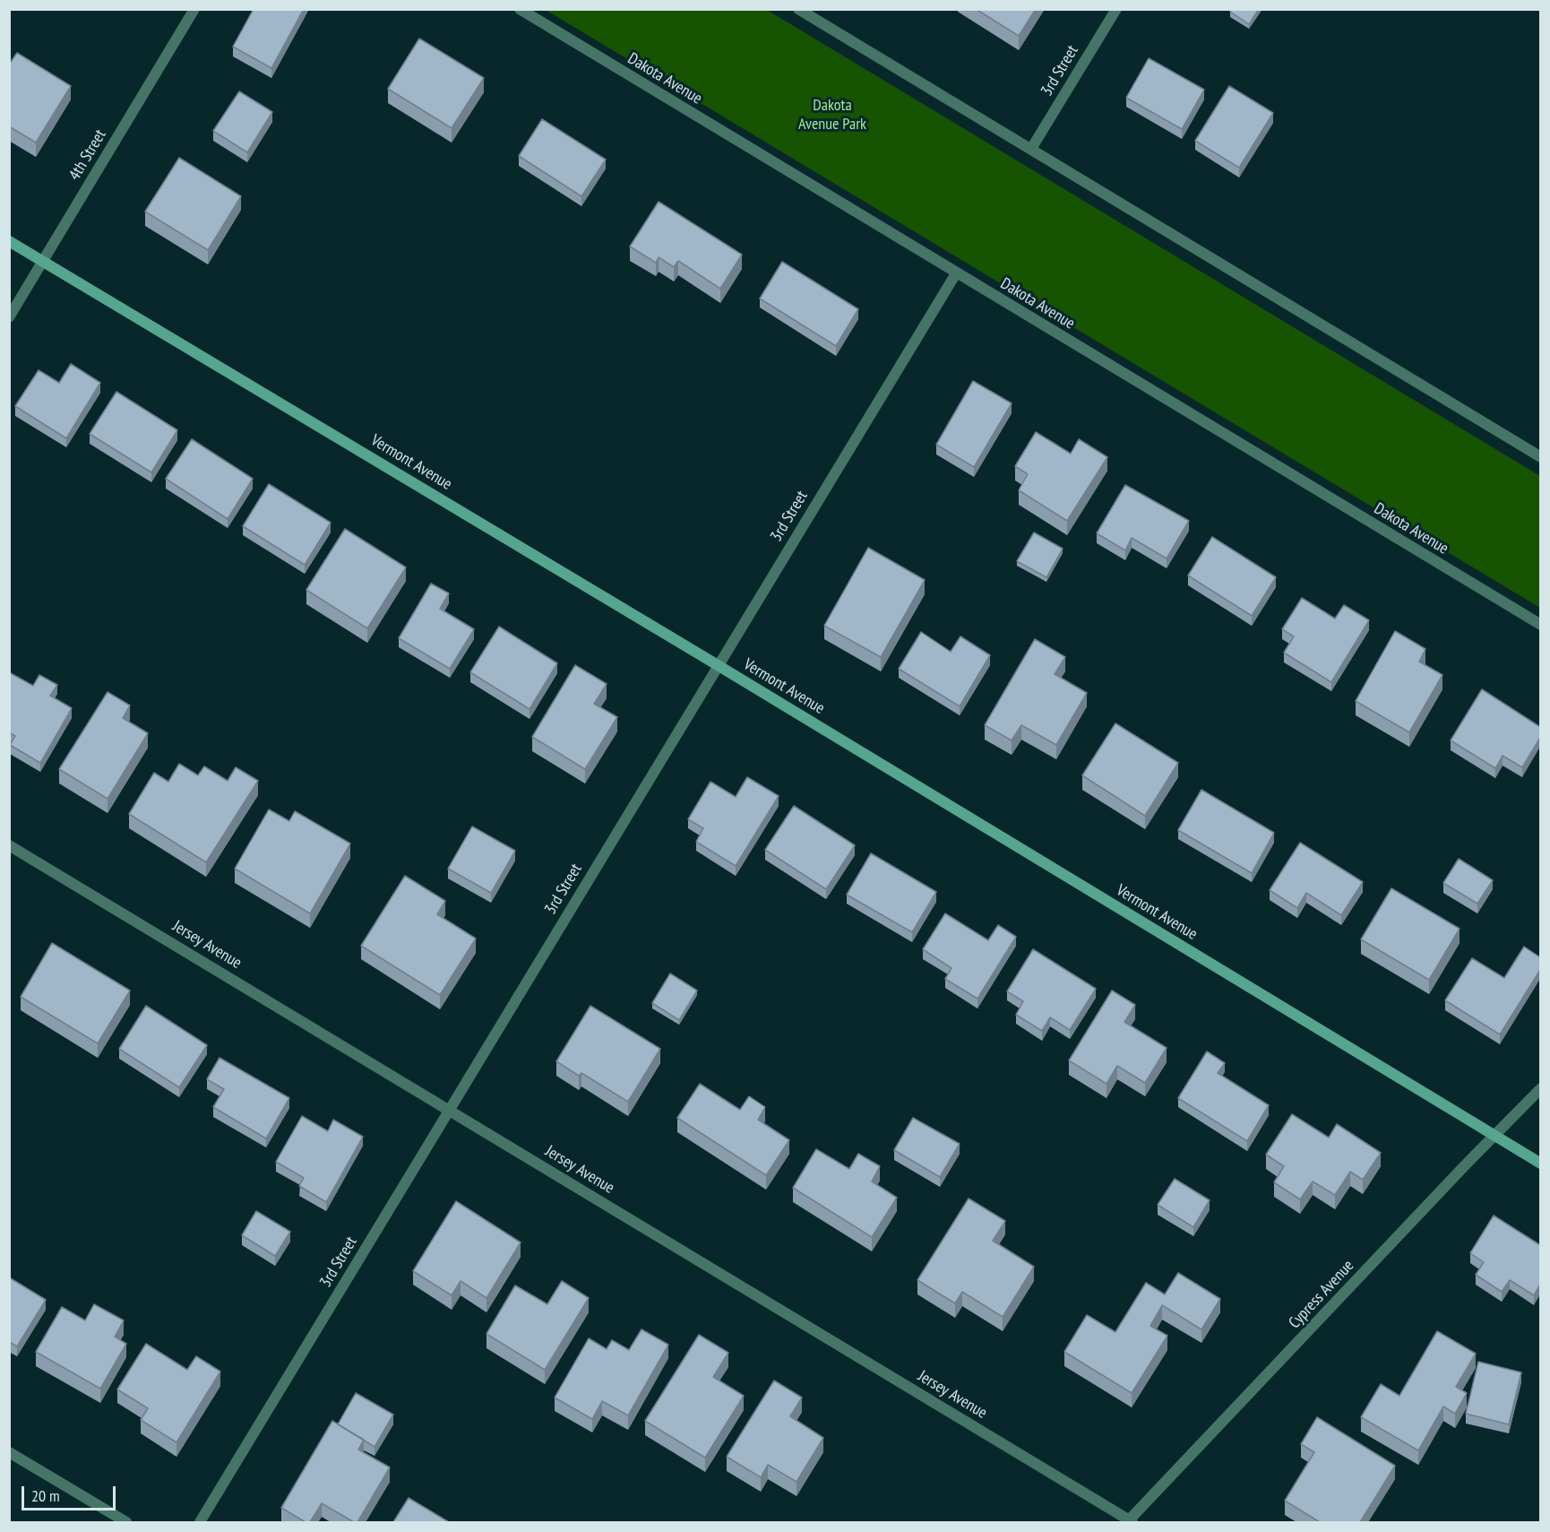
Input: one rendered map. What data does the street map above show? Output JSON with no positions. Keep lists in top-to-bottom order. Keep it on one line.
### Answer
{"streets":{"street":["3rd Street","Dakota Avenue","4th Street","Vermont Avenue","Jersey Avenue","Cypress Avenue"]},"crossings":[["3rd Street","Dakota Avenue"],["3rd Street","Vermont Avenue"],["3rd Street","Jersey Avenue"],["4th Street","Vermont Avenue"],["Vermont Avenue","Cypress Avenue"],["Jersey Avenue","Cypress Avenue"]],"parks":["Dakota Avenue Park"],"scale_bar":"20 m"}
